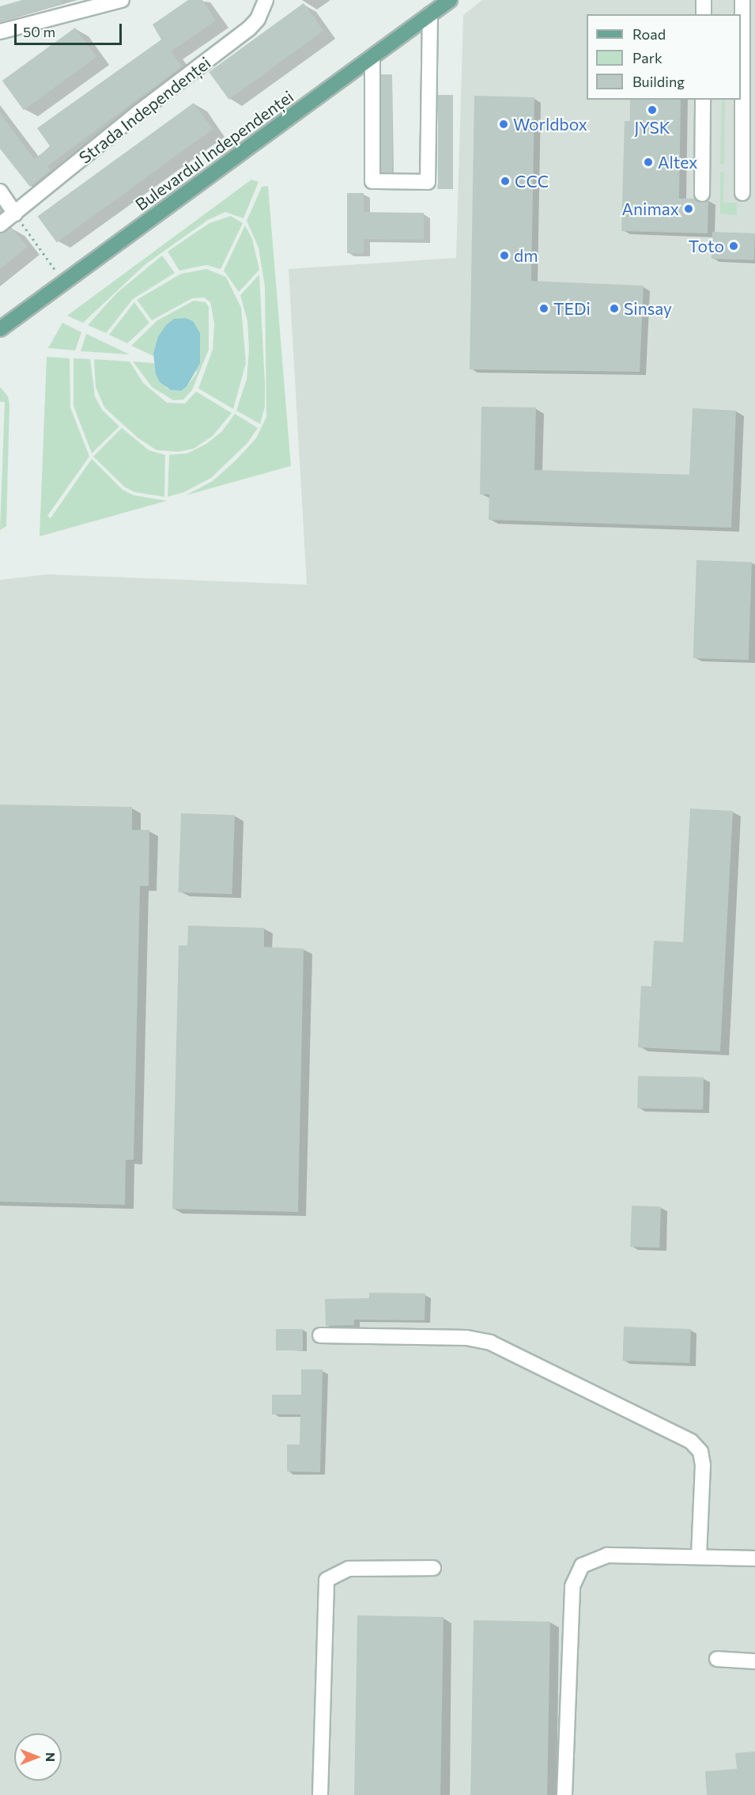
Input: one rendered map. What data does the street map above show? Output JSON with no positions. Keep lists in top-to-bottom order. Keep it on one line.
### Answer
{"streets":{"main road":["Bulevardul Independenței"],"street":["Strada Independenței"]},"places":["JYSK","Worldbox","Altex","CCC","Animax","Toto","dm","TEDi","Sinsay"],"legend":["Road","Park","Building"],"scale_bar":"50 m","north":"right"}
